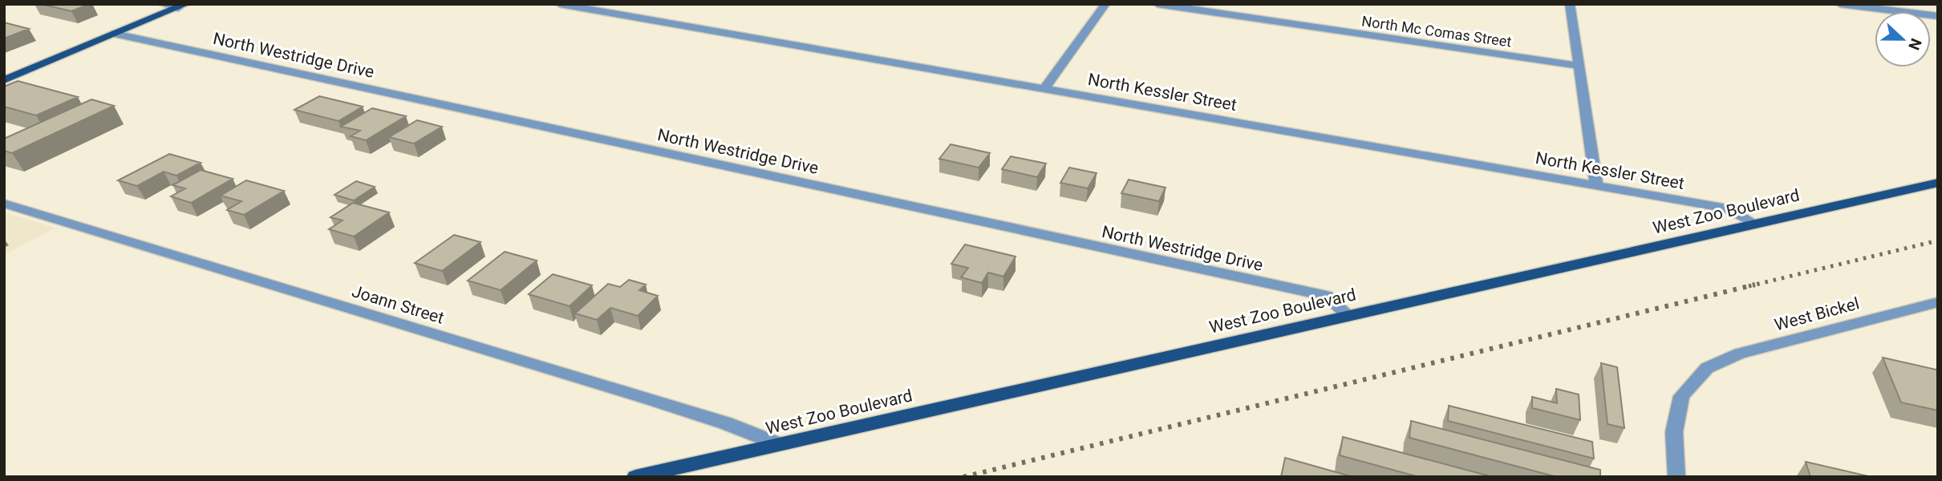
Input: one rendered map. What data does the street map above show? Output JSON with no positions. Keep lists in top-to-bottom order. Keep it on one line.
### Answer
{"streets":{"main road":["West Zoo Boulevard"],"street":["North Mc Comas Street","North Westridge Drive","North Kessler Street","Joann Street","West Bickel"]},"crossings":[["North Westridge Drive","West Zoo Boulevard"],["North Kessler Street","West Zoo Boulevard"],["West Zoo Boulevard","Joann Street"]],"north":"right"}
